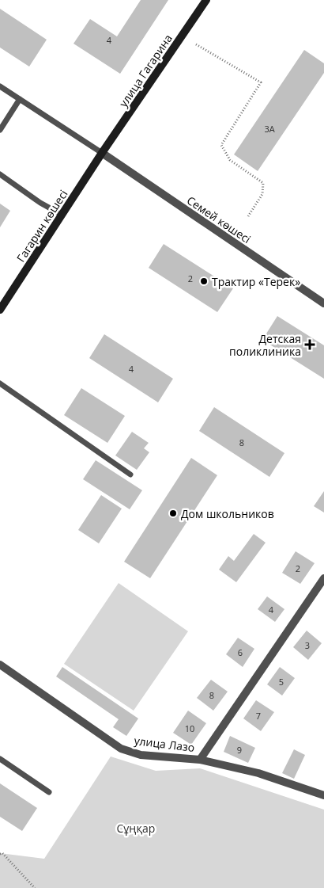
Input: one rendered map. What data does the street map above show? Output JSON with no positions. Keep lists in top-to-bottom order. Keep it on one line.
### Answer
{"streets":{"street":["улица Гагарина","Семей көшесі","Гагарин көшесі","улица Лазо"]},"crossings":[["улица Гагарина","Семей көшесі"],["улица Гагарина","Гагарин көшесі"],["Семей көшесі","Гагарин көшесі"]],"parks":["Сұңқар"],"places":{"other":["Трактир «Терек»","Дом школьников"],"health":["Детская поликлиника"]},"house_numbers":["4","3А","2","4","8","2","4","3","6","5","8","7","10","9"]}
